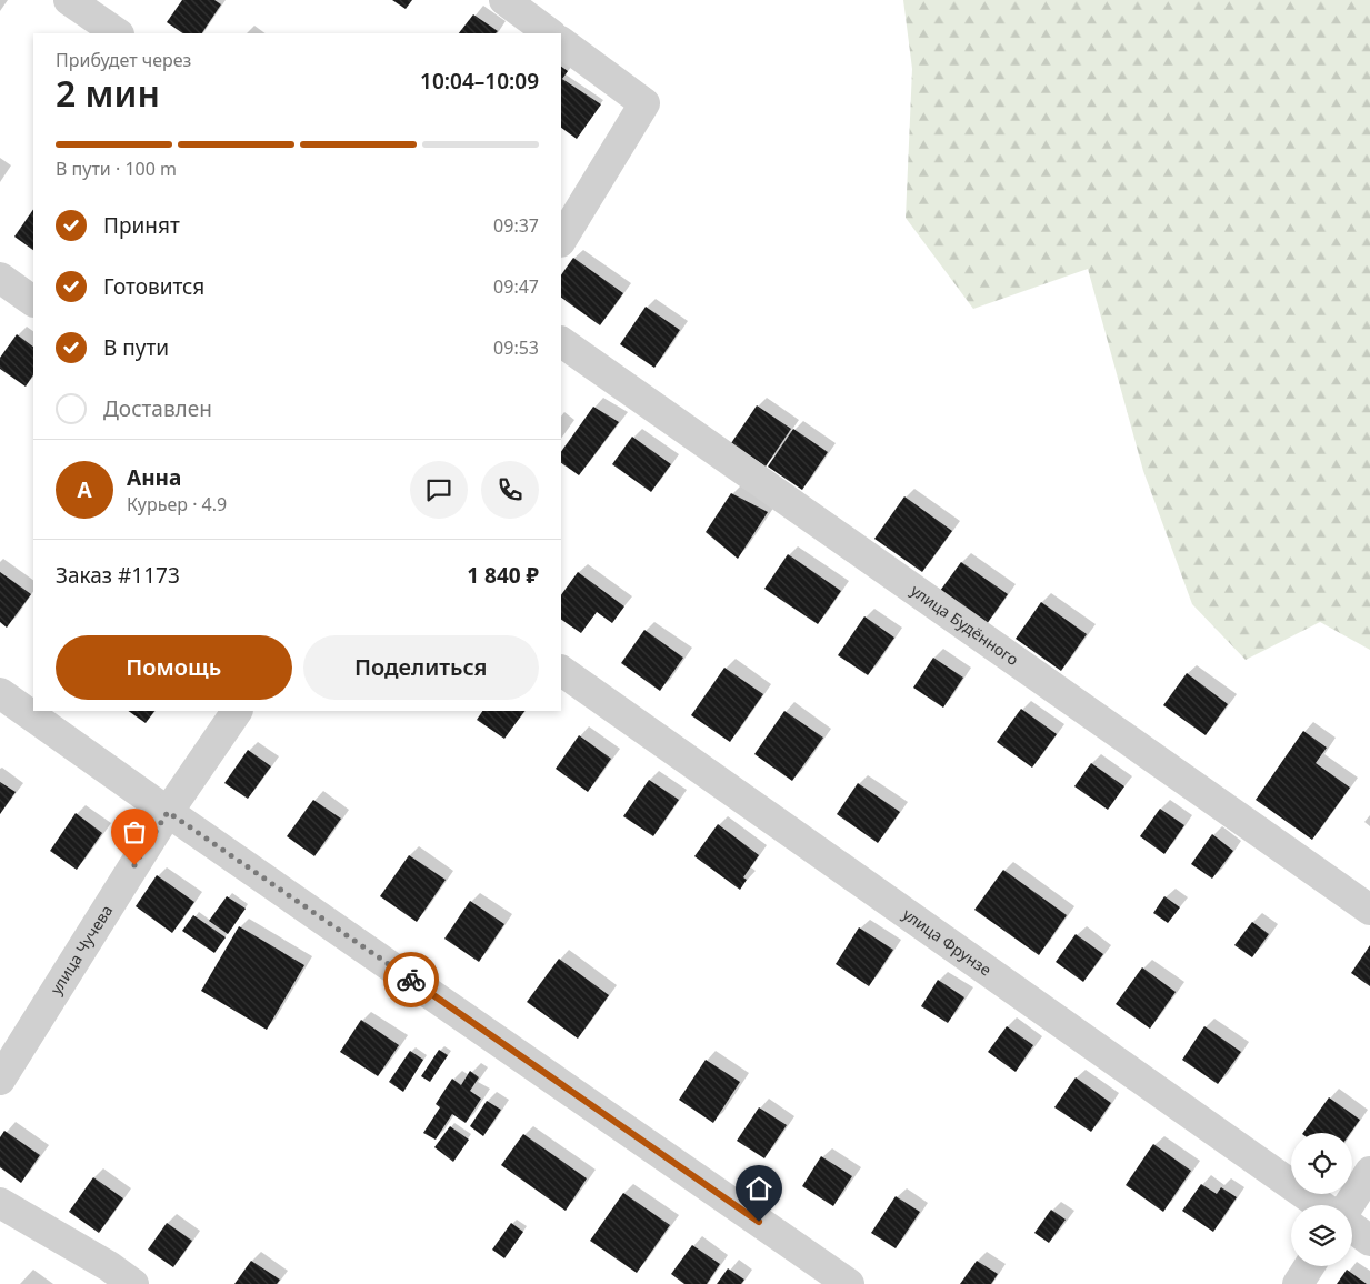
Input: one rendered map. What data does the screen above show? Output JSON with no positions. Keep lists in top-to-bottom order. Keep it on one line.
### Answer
{"streets":{"street":["улица Будённого","улица Фрунзе","улица Чучева"]},"page":{"heading":["2 мин","Прибудет через","10:04–10:09"],"panel":["Анна","Курьер · 4.9","Заказ #1173","1 840 ₽"],"bar":"В пути · 100 m","list":[["Принят","09:37"],["Готовится","09:47"],["В пути","09:53"],"Доставлен"],"round":"А","buttons":["Помощь","Поделиться"]}}
